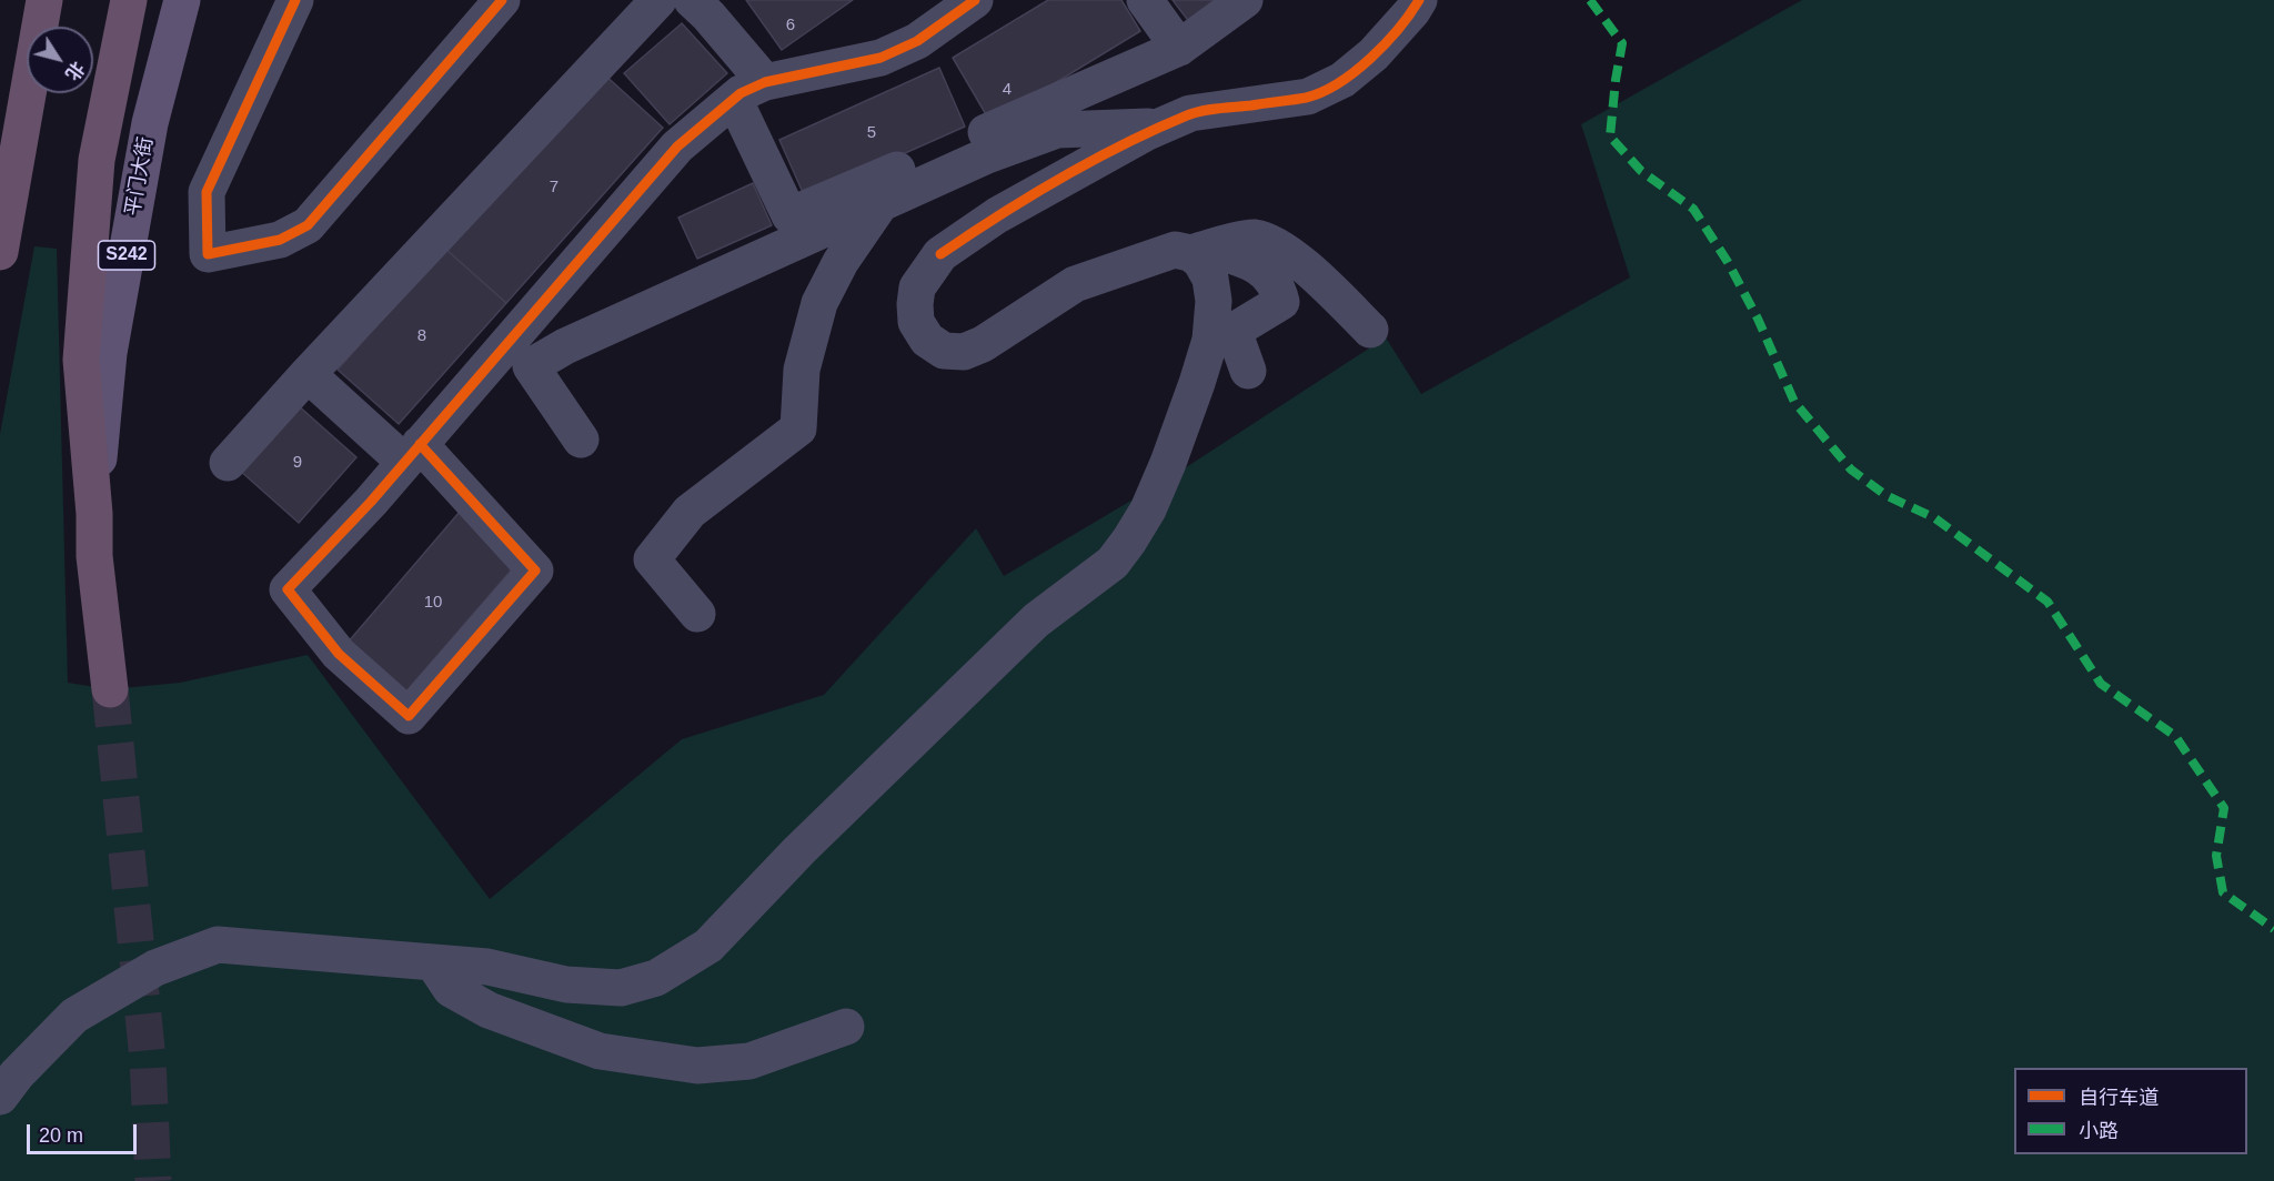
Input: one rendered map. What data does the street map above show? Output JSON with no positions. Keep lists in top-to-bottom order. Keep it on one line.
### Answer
{"streets":{"main road":["平门大街","S242"]},"house_numbers":["6","4","5","7","8","9","10"],"legend":["自行车道","小路"],"scale_bar":"20 m","north":"bottom right"}
